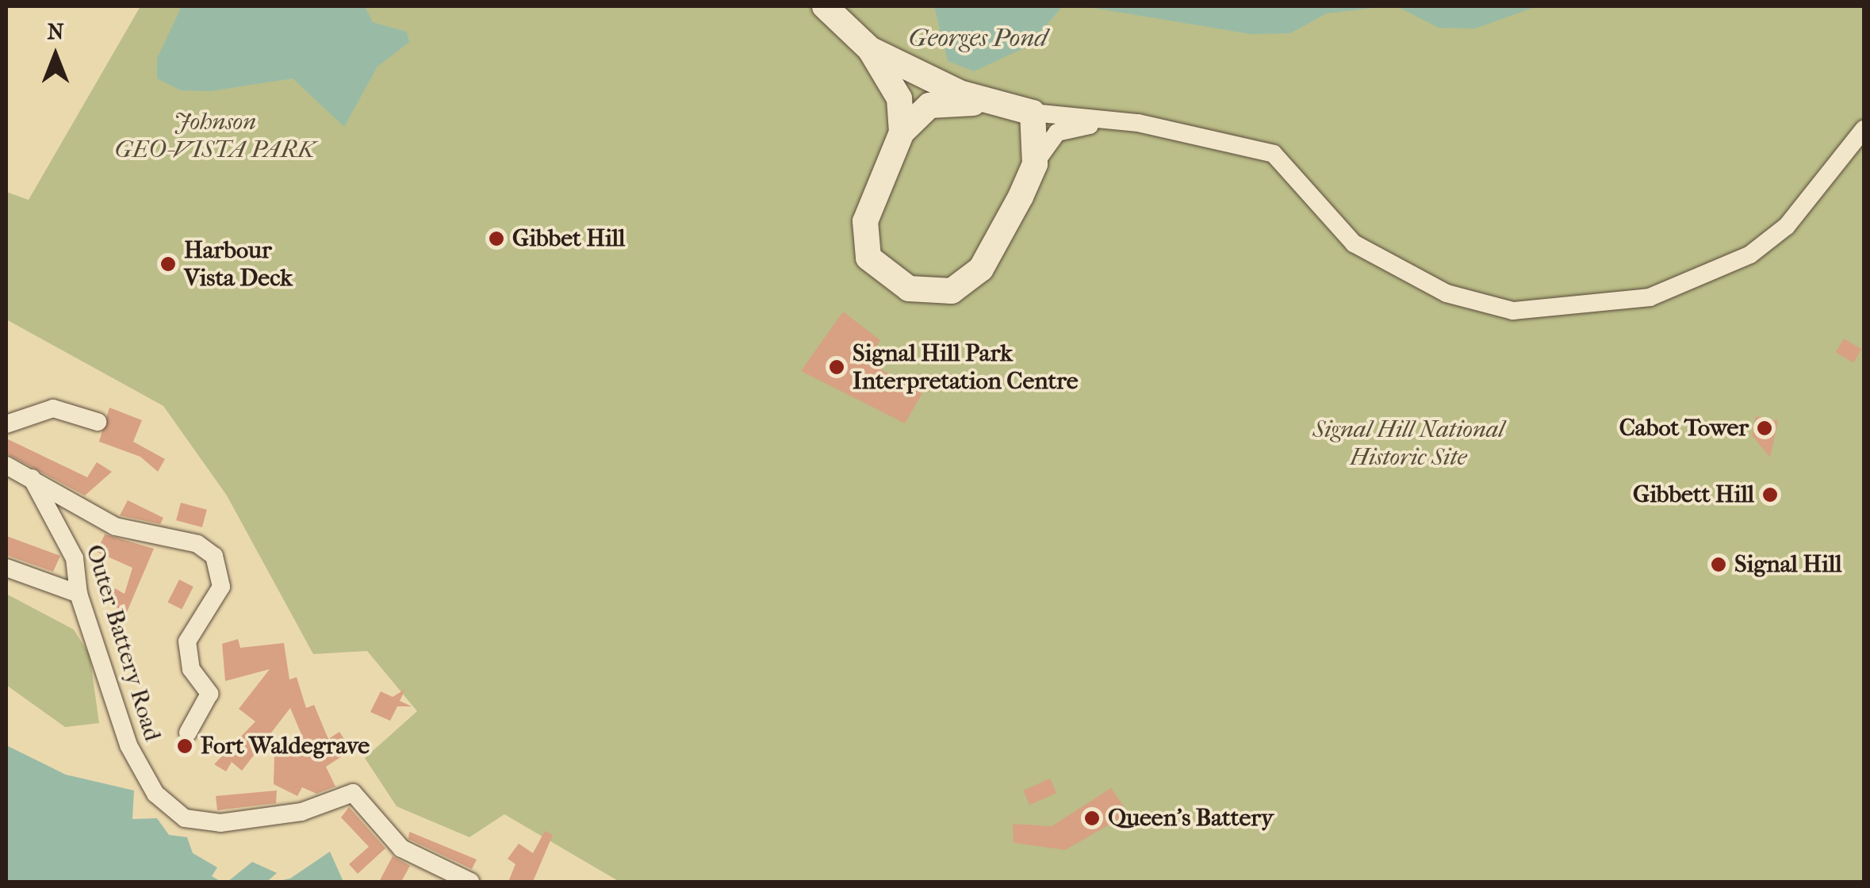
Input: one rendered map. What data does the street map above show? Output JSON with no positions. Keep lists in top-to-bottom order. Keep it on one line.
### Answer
{"streets":{"street":["Outer Battery Road"]},"water":["Georges Pond"],"parks":["Johnson GEO-VISTA PARK","Signal Hill National Historic Site"],"places":["Gibbet Hill","Harbour Vista Deck","Signal Hill Park Interpretation Centre","Cabot Tower","Gibbett Hill","Signal Hill","Fort Waldegrave","Queen's Battery"],"north":"top"}
